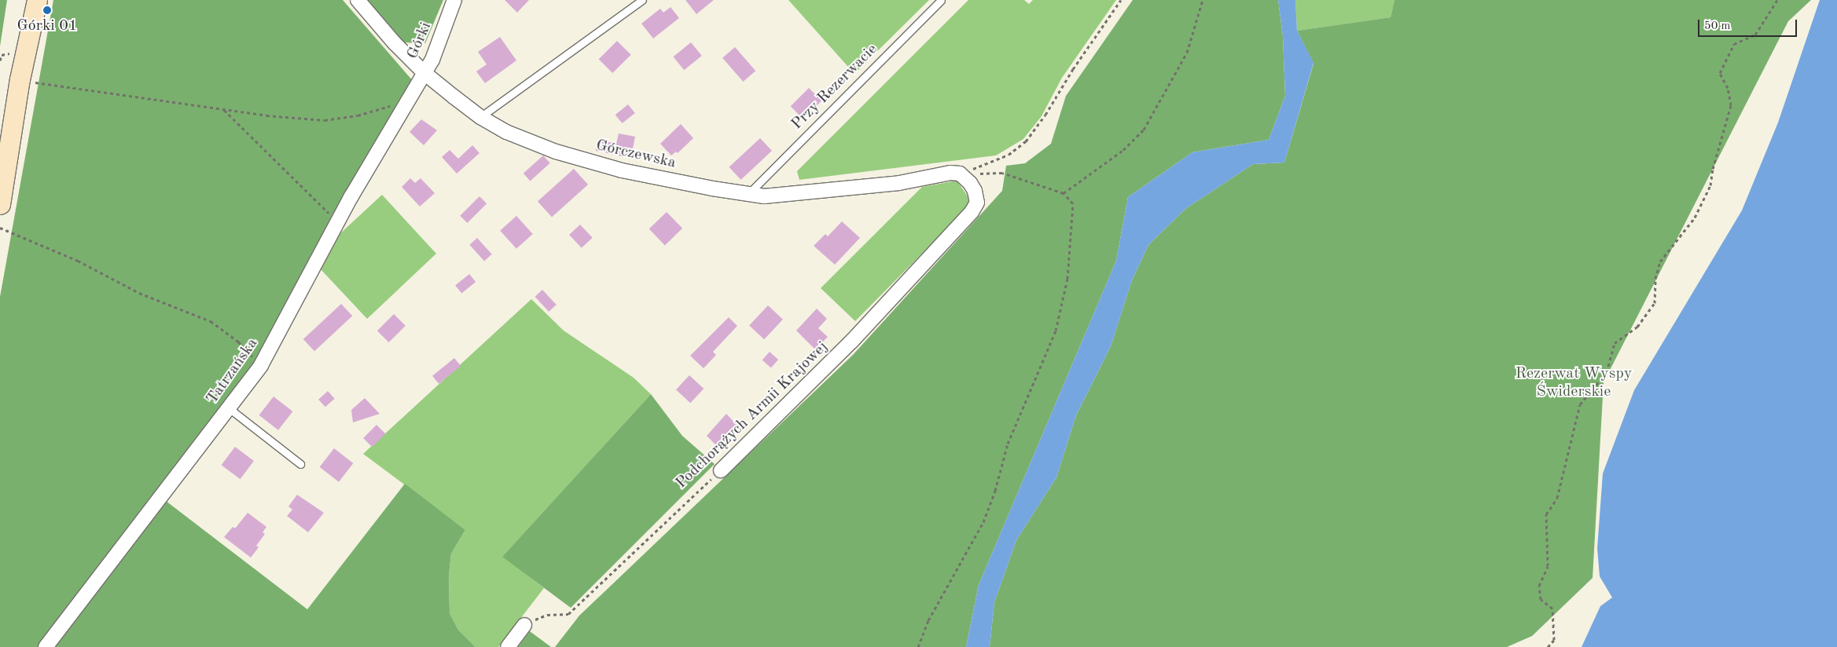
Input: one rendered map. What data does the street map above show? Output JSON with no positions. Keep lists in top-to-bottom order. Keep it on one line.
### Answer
{"streets":{"street":["Górki","Górczewska","Tatrzańska","Podchorążych Armii Krajowej"],"lane":["Przy Rezerwacie"]},"crossings":[["Górki","Górczewska"],["Górki","Tatrzańska"],["Przy Rezerwacie","Górczewska"],["Górczewska","Tatrzańska"],["Górczewska","Podchorążych Armii Krajowej"]],"parks":["Rezerwat Wyspy Świderskie"],"places":["Górki 01"],"scale_bar":"50 m"}
